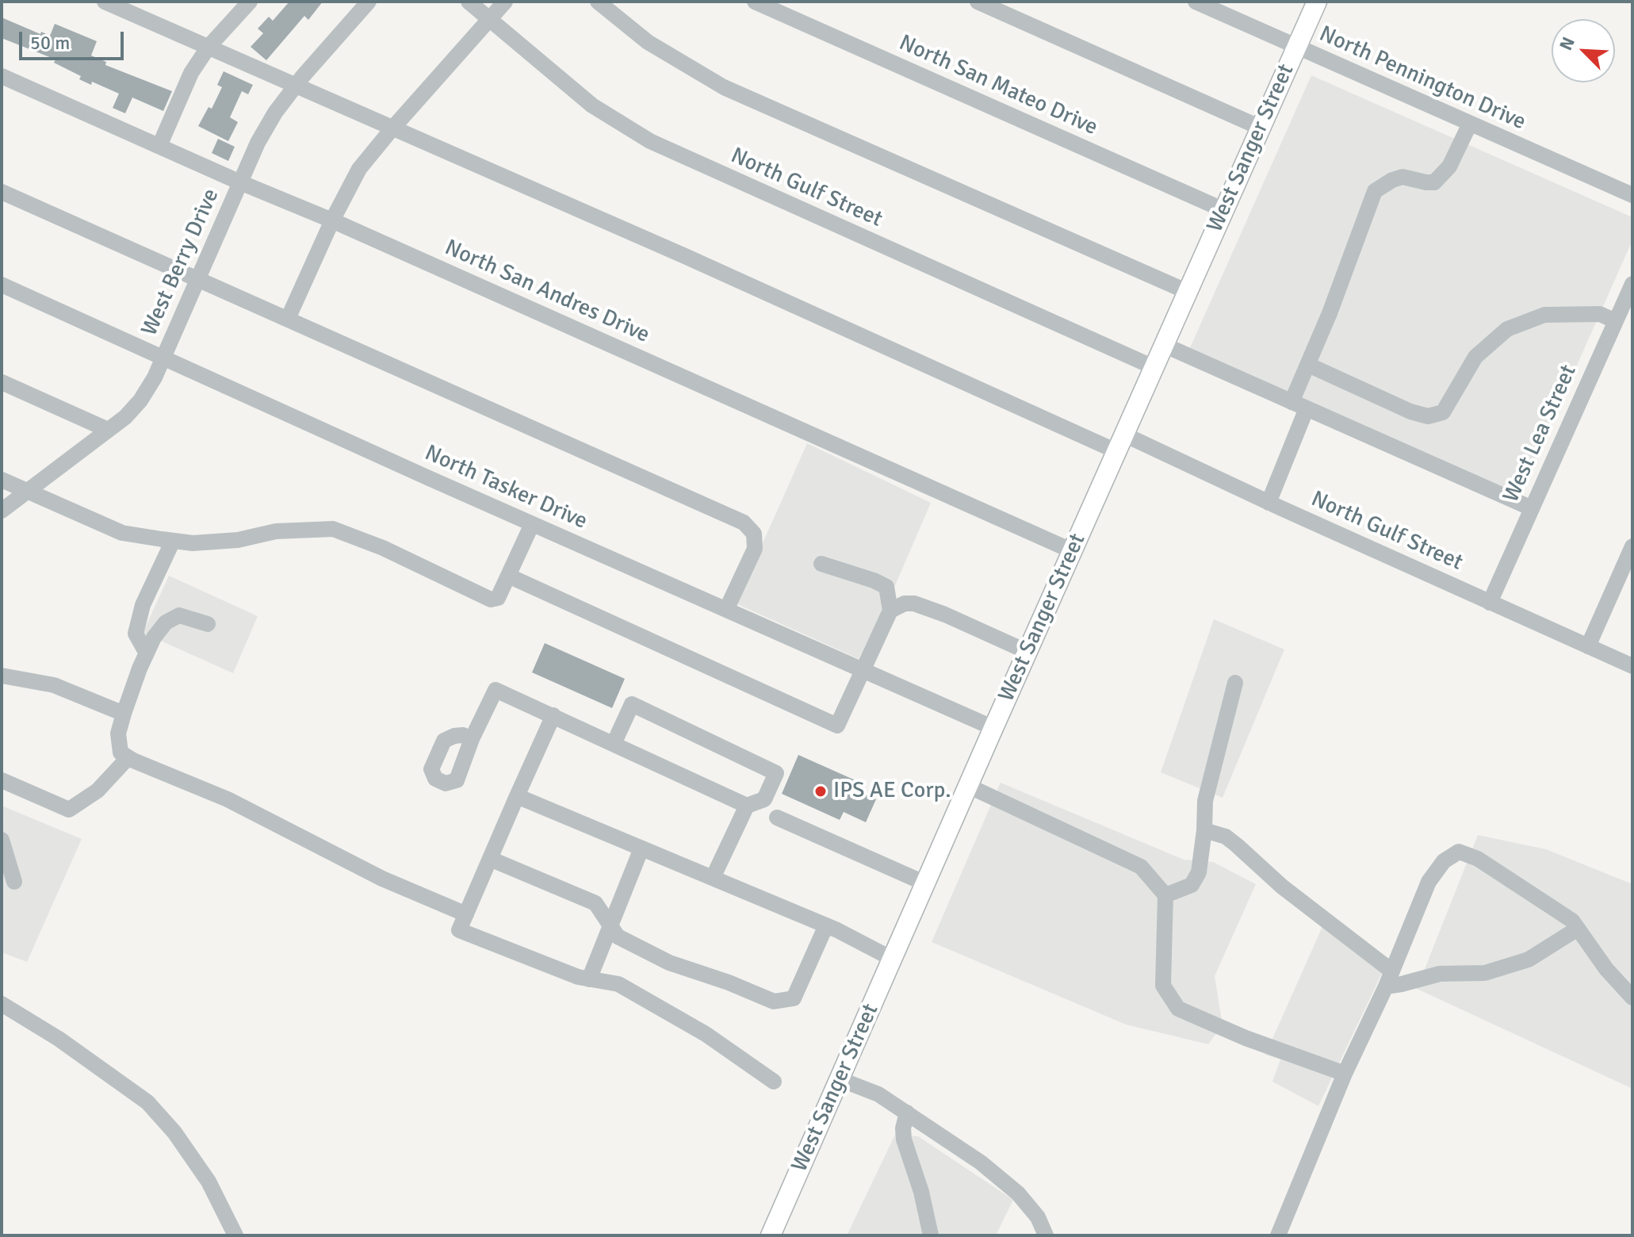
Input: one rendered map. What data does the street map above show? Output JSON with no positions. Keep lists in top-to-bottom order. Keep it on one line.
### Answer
{"streets":{"main road":["West Sanger Street"],"street":["North Pennington Drive","North San Mateo Drive","North Gulf Street","West Berry Drive","North San Andres Drive","West Lea Street","North Tasker Drive"]},"crossings":[["North Pennington Drive","West Sanger Street"],["North San Mateo Drive","West Sanger Street"],["West Sanger Street","North Gulf Street"],["West Sanger Street","North San Andres Drive"],["West Sanger Street","North Tasker Drive"],["North Gulf Street","West Berry Drive"],["North Gulf Street","West Lea Street"],["West Berry Drive","North San Andres Drive"],["West Berry Drive","North Tasker Drive"]],"places":["IPS AE Corp."],"scale_bar":"50 m","north":"top left"}
